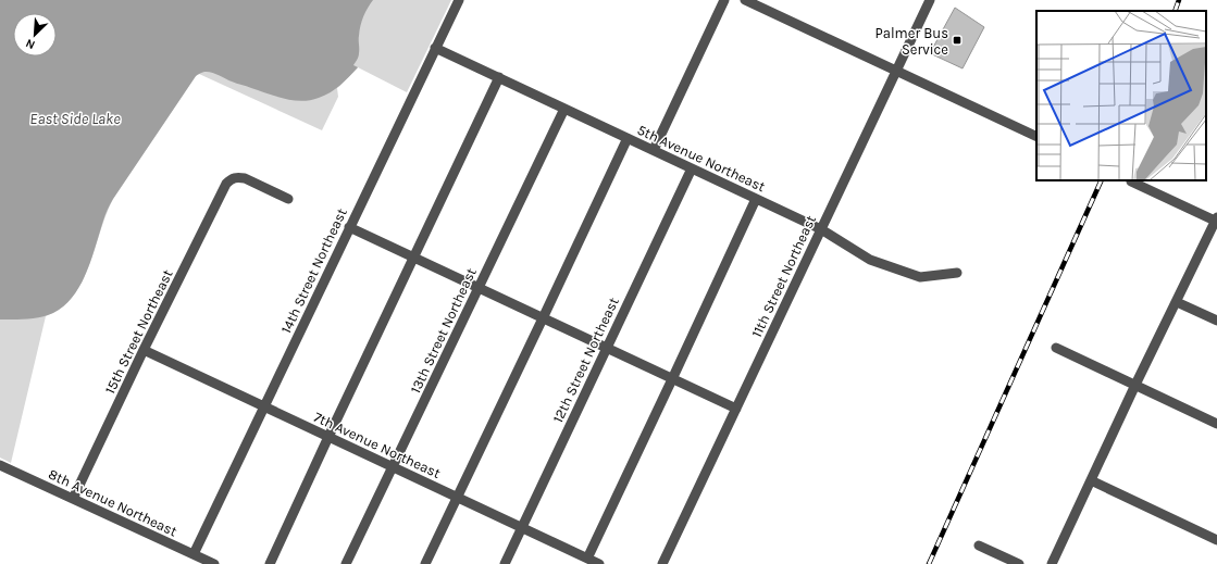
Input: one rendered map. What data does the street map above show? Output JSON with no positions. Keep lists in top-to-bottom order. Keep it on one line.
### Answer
{"streets":{"street":["5th Avenue Northeast","14th Street Northeast","11th Street Northeast","13th Street Northeast","15th Street Northeast","12th Street Northeast","7th Avenue Northeast","8th Avenue Northeast"]},"crossings":[["5th Avenue Northeast","14th Street Northeast"],["5th Avenue Northeast","11th Street Northeast"],["5th Avenue Northeast","13th Street Northeast"],["5th Avenue Northeast","12th Street Northeast"],["14th Street Northeast","7th Avenue Northeast"],["14th Street Northeast","8th Avenue Northeast"],["13th Street Northeast","7th Avenue Northeast"],["15th Street Northeast","7th Avenue Northeast"],["15th Street Northeast","8th Avenue Northeast"],["12th Street Northeast","7th Avenue Northeast"]],"water":["East Side Lake"],"places":{"transit":["Palmer Bus Service"]},"north":"bottom left"}
